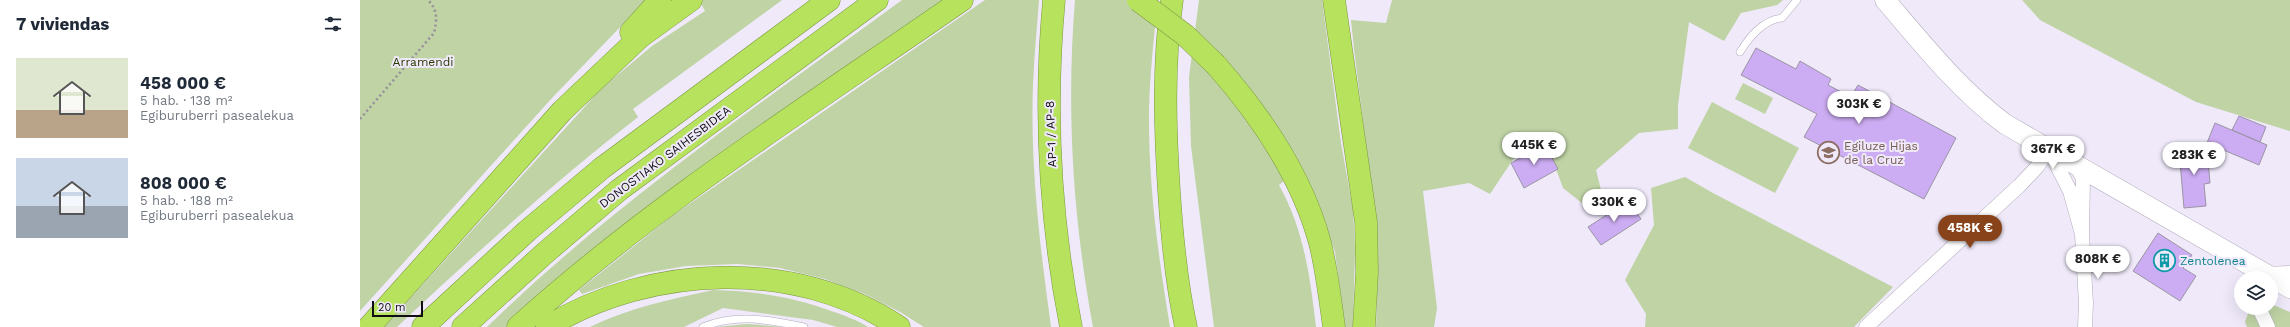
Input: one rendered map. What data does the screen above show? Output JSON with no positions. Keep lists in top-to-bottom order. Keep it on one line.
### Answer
{"streets":{"highway":["AP-1 / AP-8","DONOSTIAKO SAIHESBIDEA"]},"parks":["Arramendi"],"places":{"school or university":["Egiluze Hijas de la Cruz"],"building":["Zentolenea"]},"scale_bar":"20 m","page":{"heading":"7 viviendas","list":[{"name":"458 000 €","note":"5 hab. · 138 m² · Egiburuberri pasealekua"},{"name":"808 000 €","note":"5 hab. · 188 m² · Egiburuberri pasealekua"}],"price":["303K €","445K €","367K €","283K €","330K €","458K €","808K €"],"scale":"20 m"}}
